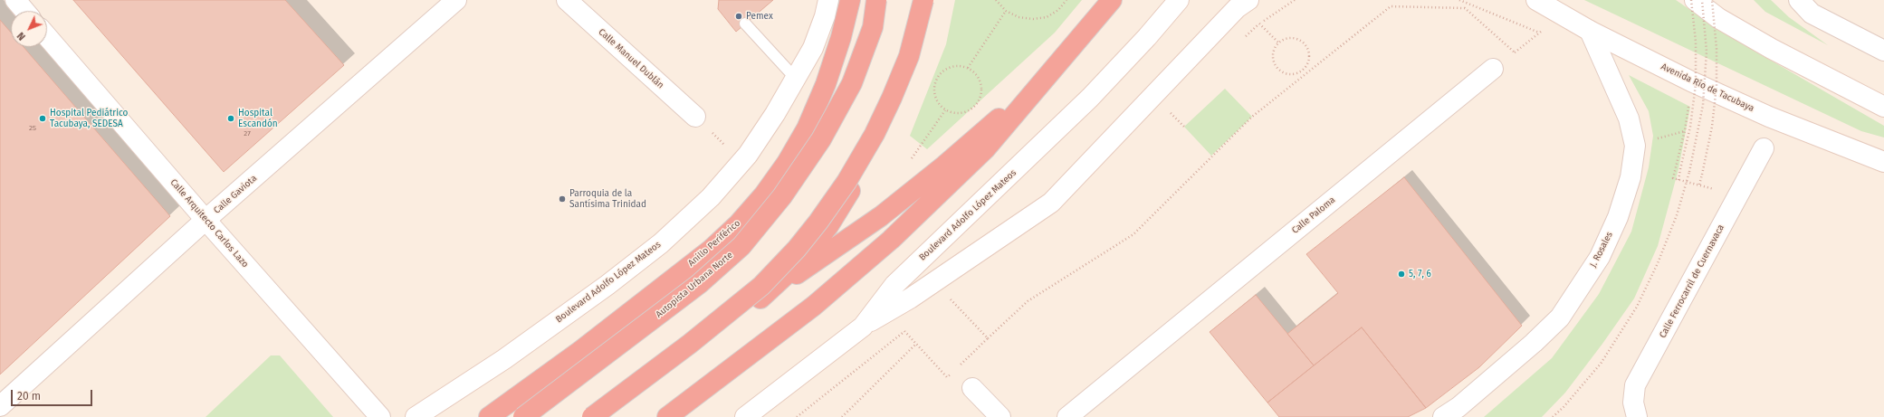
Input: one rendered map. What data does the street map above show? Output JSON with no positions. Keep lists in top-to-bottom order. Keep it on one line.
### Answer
{"streets":{"highway":["Anillo Periférico","Autopista Urbana Norte"],"street":["Calle Manuel Dublán","Avenida Río de Tacubaya","Calle Gaviota","Boulevard Adolfo López Mateos","Calle Paloma","Calle Arquitecto Carlos Lazo","J. Rosales","Calle Ferrocarril de Cuernavaca"]},"crossings":[["Avenida Río de Tacubaya","J. Rosales"],["Calle Gaviota","Calle Arquitecto Carlos Lazo"]],"places":["Pemex","Hospital Pediátrico Tacubaya, SEDESA","Hospital Escandón","Parroquia de la Santísima Trinidad","5, 7, 6"],"house_numbers":["25","27"],"scale_bar":"20 m","north":"bottom left"}
